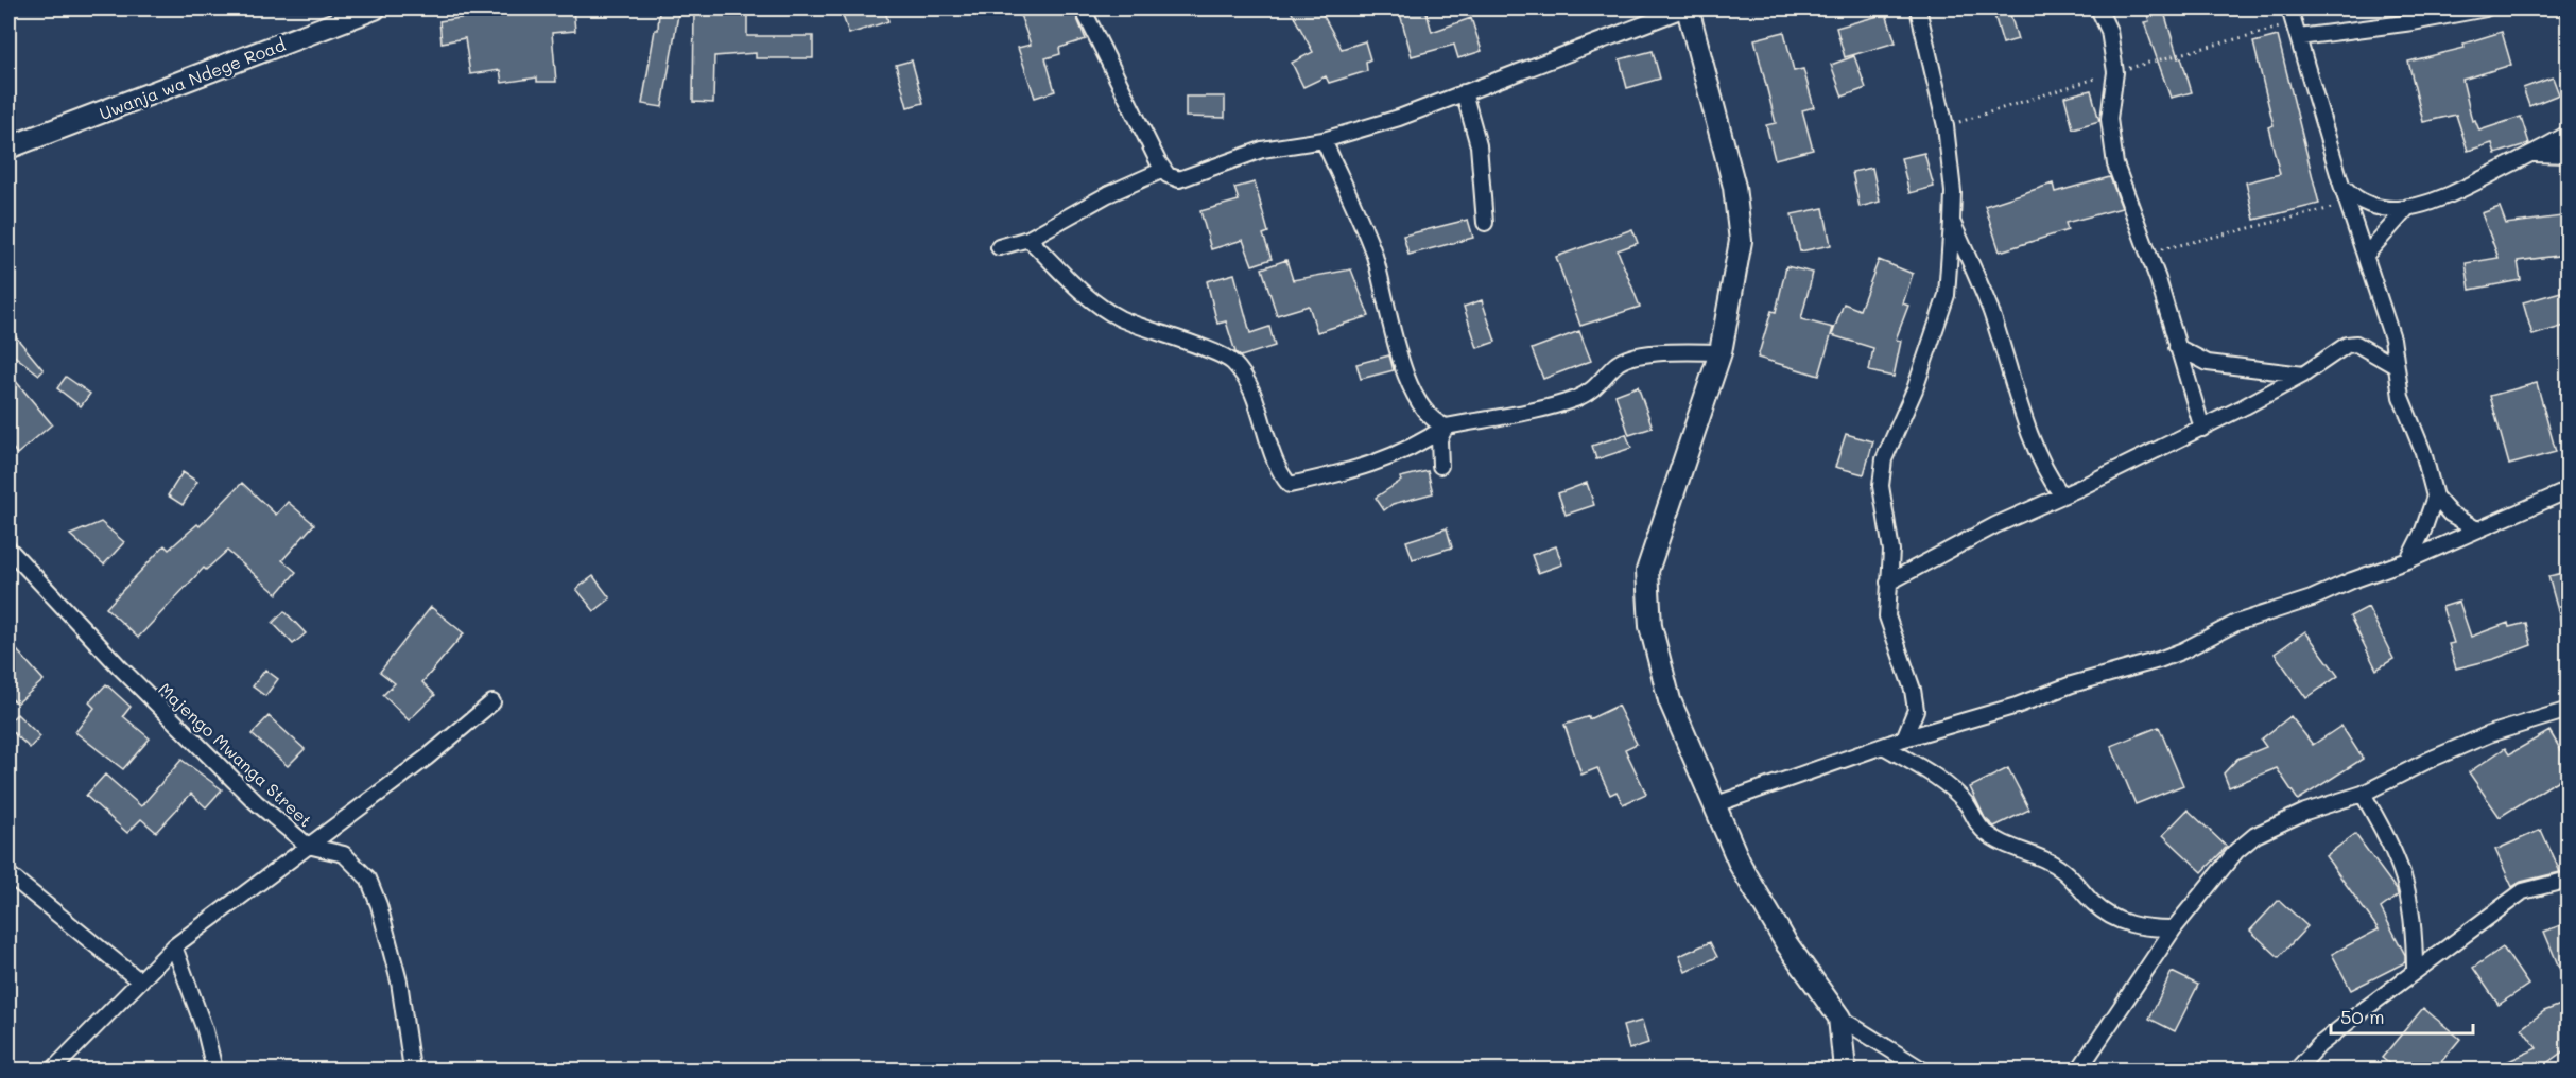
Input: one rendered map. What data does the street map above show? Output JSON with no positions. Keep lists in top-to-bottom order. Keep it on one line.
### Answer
{"streets":{"street":["Uwanja wa Ndege Road","Majengo Mwanga Street"]},"scale_bar":"50 m"}
